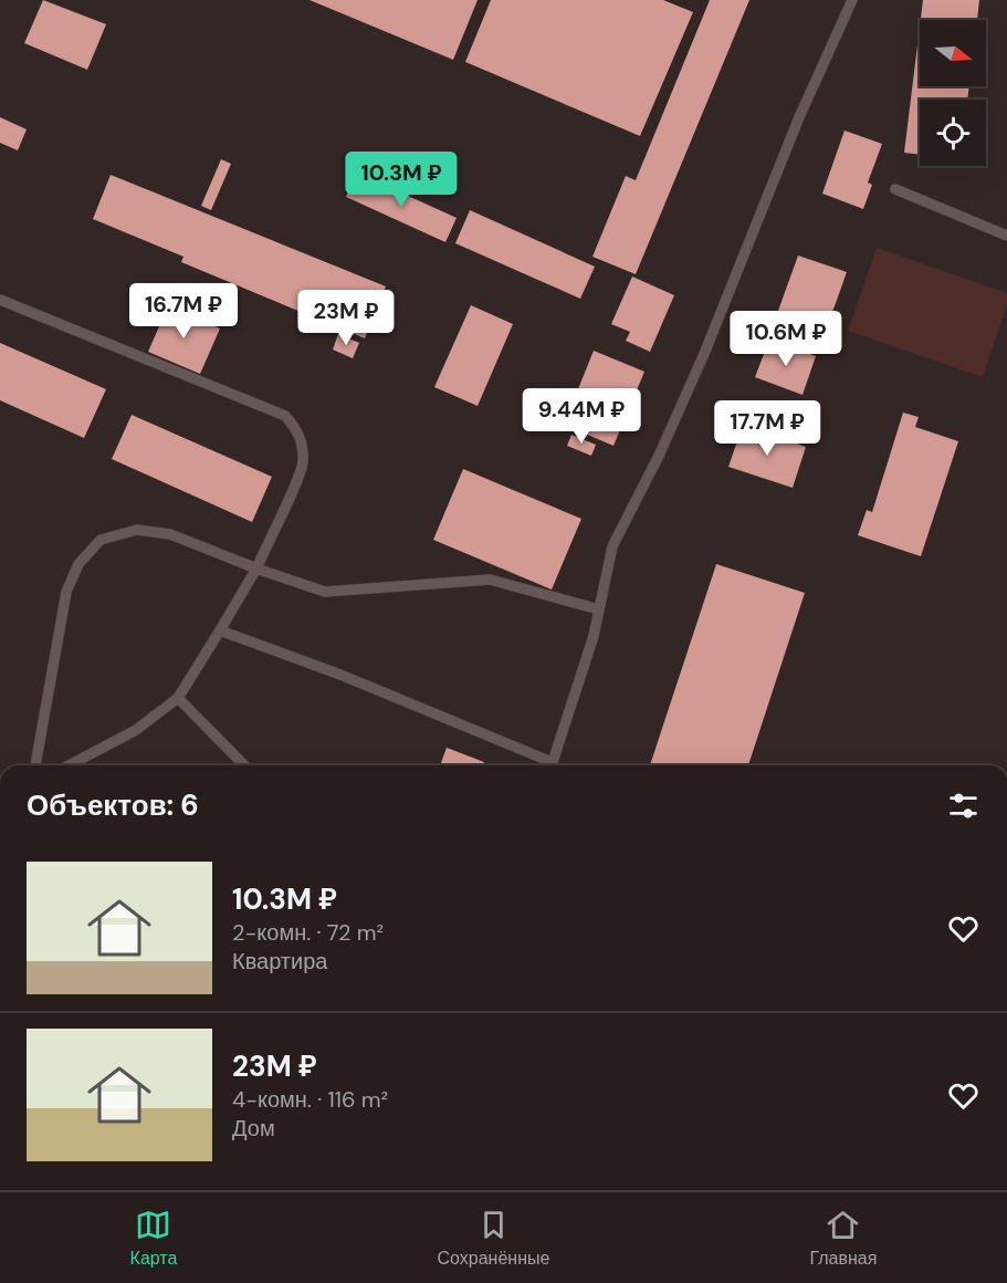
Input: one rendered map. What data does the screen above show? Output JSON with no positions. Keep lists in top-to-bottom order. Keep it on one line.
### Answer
{"north":"right","page":{"price":["10.3M ₽","16.7M ₽","23M ₽","10.6M ₽","9.44M ₽","17.7M ₽"],"heading":"Объектов: 6","list":[{"name":"10.3M ₽","note":"2-комн. · 72 m² · Квартира"},{"name":"23M ₽","note":"4-комн. · 116 m² · Дом"}],"tabs":["Карта","Сохранённые","Главная"]}}
